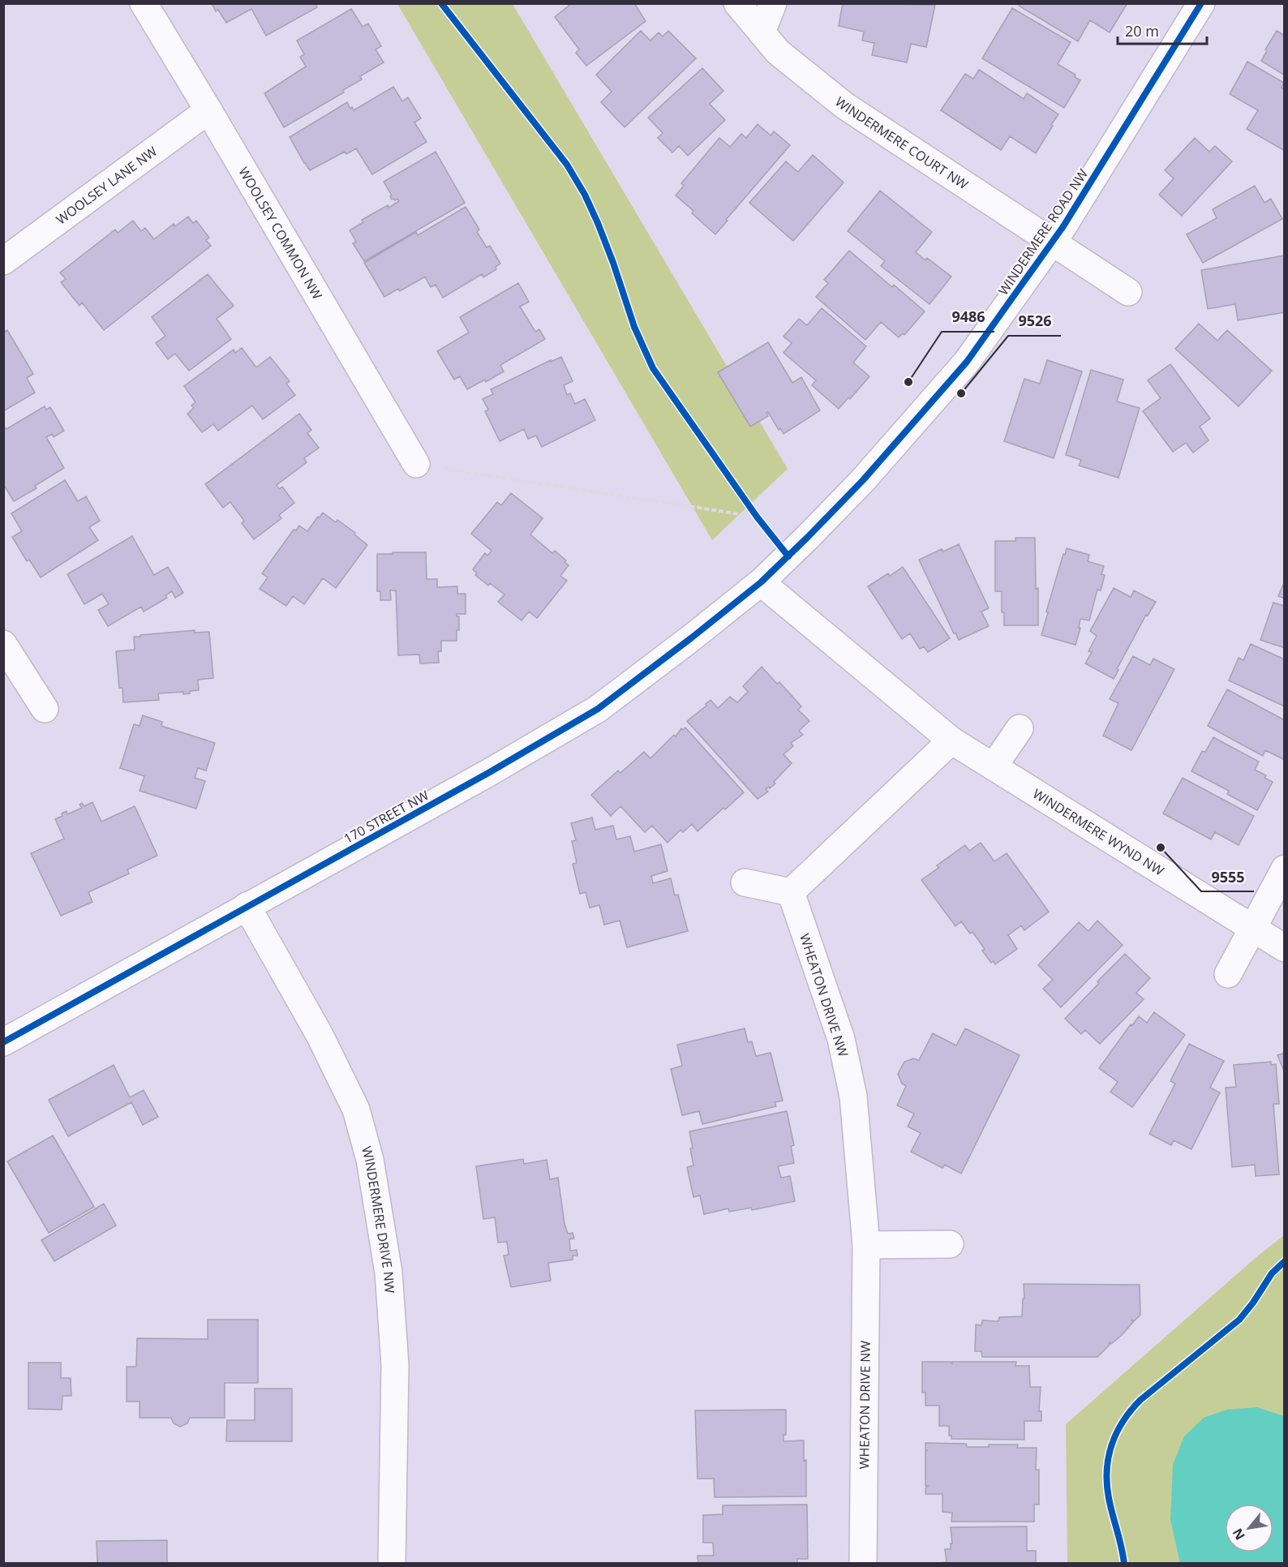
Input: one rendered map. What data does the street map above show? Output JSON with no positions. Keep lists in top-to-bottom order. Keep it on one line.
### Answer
{"streets":{"street":["WINDERMERE COURT NW","WOOLSEY LANE NW","WINDERMERE ROAD NW","WOOLSEY COMMON NW","170 STREET NW","WINDERMERE WYND NW","WHEATON DRIVE NW","WINDERMERE DRIVE NW"]},"crossings":[["WINDERMERE COURT NW","WINDERMERE ROAD NW"],["WOOLSEY LANE NW","WOOLSEY COMMON NW"],["WINDERMERE ROAD NW","170 STREET NW"],["WINDERMERE ROAD NW","WINDERMERE WYND NW"],["170 STREET NW","WINDERMERE WYND NW"],["170 STREET NW","WINDERMERE DRIVE NW"]],"places":["9486","9526","9555"],"scale_bar":"20 m","north":"bottom left"}
